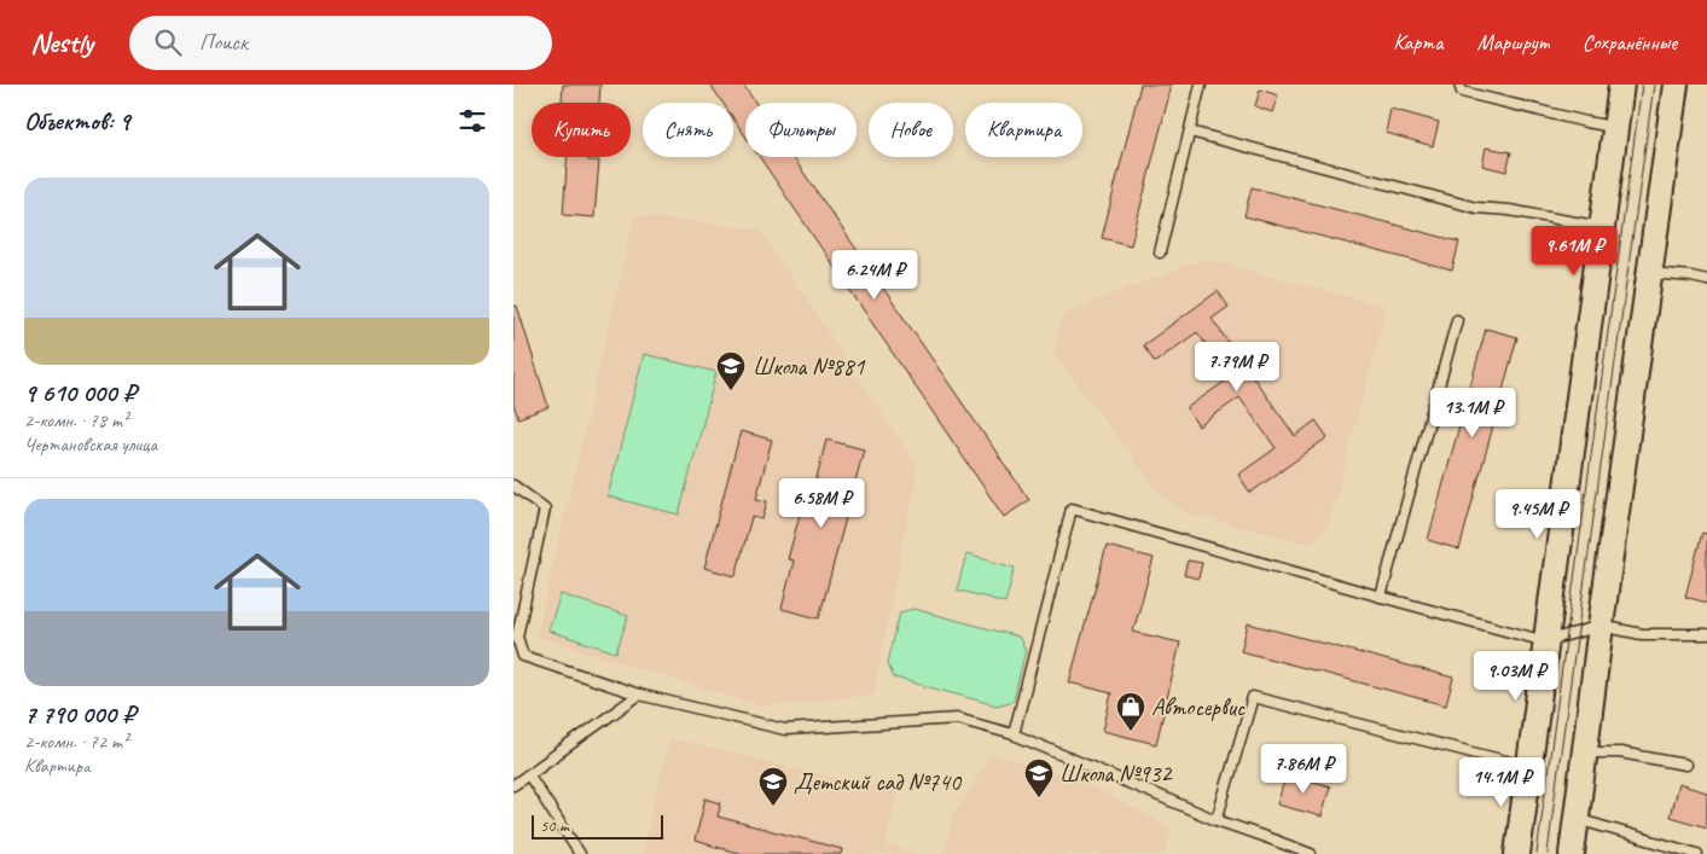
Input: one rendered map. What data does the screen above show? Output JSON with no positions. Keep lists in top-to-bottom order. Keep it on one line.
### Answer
{"places":{"school or university":["Школа №881","Школа №932","Детский сад №740"],"shop":["Автосервис"]},"scale_bar":"50 m","page":{"header":"Nestly","search":"Поиск","nav":["Карта","Маршрут","Сохранённые"],"heading":"Объектов: 9","chip":["Купить","Снять","Фильтры","Новое","Квартира"],"list":[{"name":"9 610 000 ₽","note":"2-комн. · 78 m² · Чертановская улица"},{"name":"7 790 000 ₽","note":"2-комн. · 72 m² · Квартира"}],"price":["9.61M ₽","6.24M ₽","7.79M ₽","13.1M ₽","6.58M ₽","9.45M ₽","9.03M ₽","7.86M ₽","14.1M ₽"],"scale":"50 m"}}
